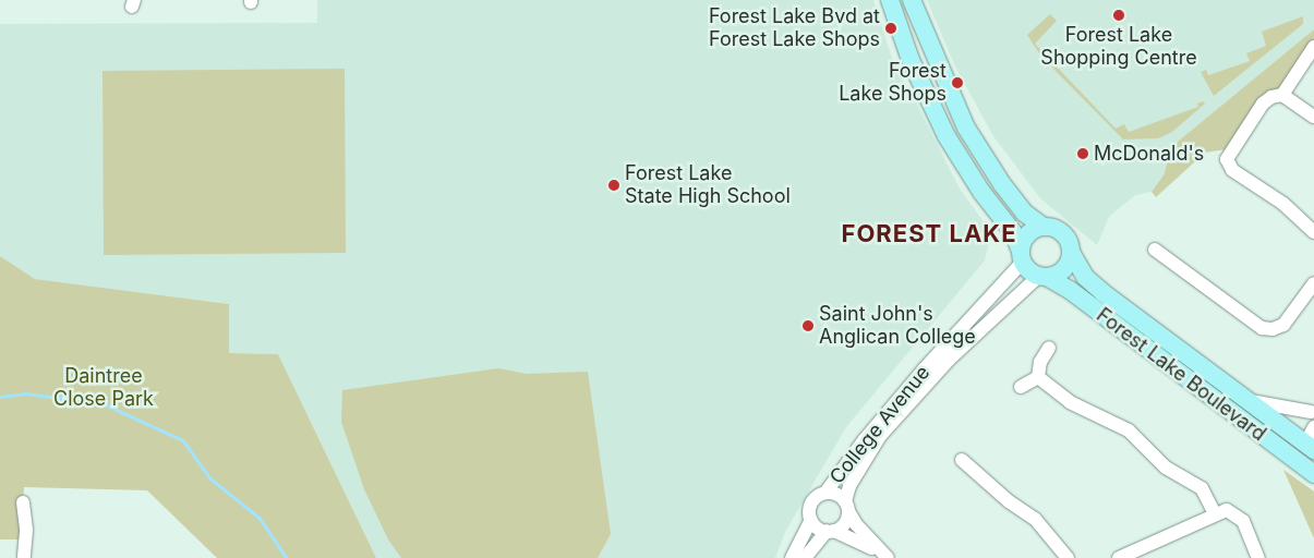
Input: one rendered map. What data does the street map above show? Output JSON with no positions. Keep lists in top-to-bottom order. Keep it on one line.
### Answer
{"streets":{"main road":["Forest Lake Boulevard"],"street":["College Avenue"]},"crossings":[["Forest Lake Boulevard","College Avenue"]],"districts":["FOREST LAKE"],"parks":["Daintree Close Park"],"places":["Forest Lake Shopping Centre","Forest Lake Bvd at Forest Lake Shops","Forest Lake Shops","McDonald's","Forest Lake State High School","Saint John's Anglican College"]}
